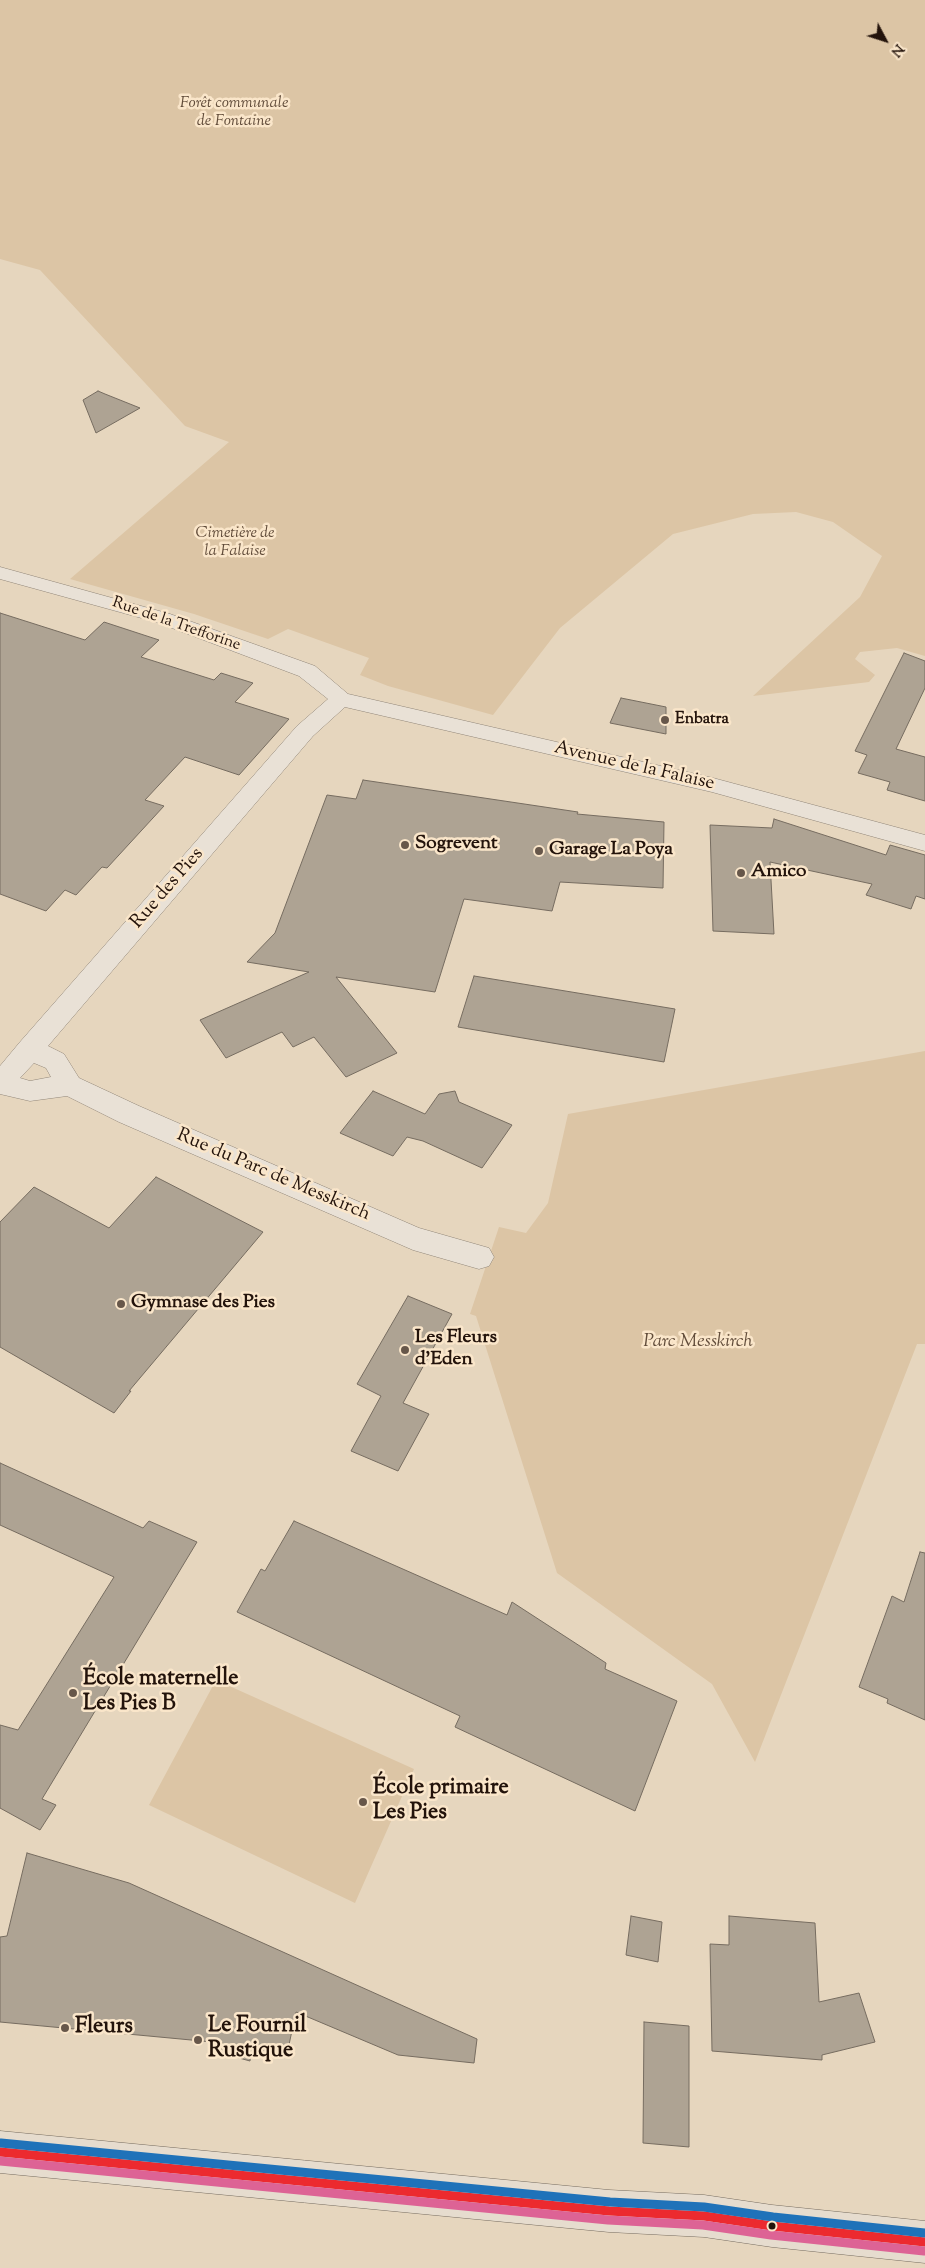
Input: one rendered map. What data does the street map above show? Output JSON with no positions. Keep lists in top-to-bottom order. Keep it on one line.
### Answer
{"streets":{"street":["Rue de la Trefforine","Avenue de la Falaise","Rue des Pies","Rue du Parc de Messkirch"]},"crossings":[["Rue de la Trefforine","Avenue de la Falaise"],["Rue de la Trefforine","Rue des Pies"],["Avenue de la Falaise","Rue des Pies"]],"parks":["Forêt communale de Fontaine","Cimetière de la Falaise","Parc Messkirch"],"places":["Enbatra","Sogrevent","Garage La Poya","Amico","Gymnase des Pies","Les Fleurs d'Eden","École maternelle Les Pies B","École primaire Les Pies","Fleurs","Le Fournil Rustique"],"north":"bottom right"}
